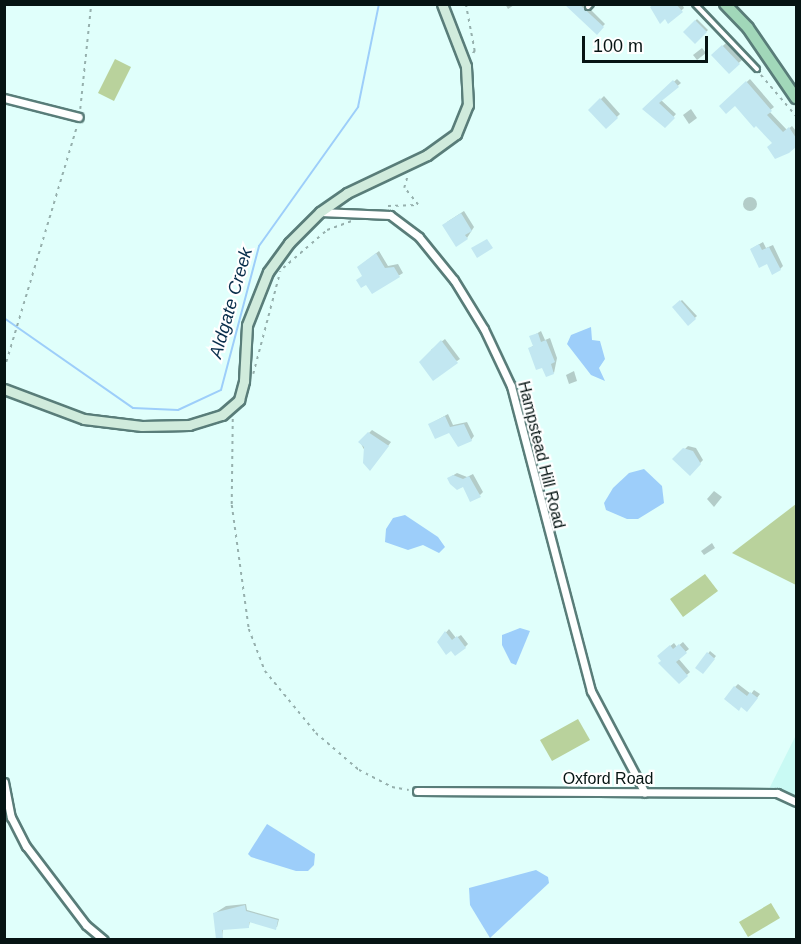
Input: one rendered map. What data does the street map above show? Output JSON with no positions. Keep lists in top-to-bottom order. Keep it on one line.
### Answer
{"streets":{"street":["Hampstead Hill Road","Oxford Road"]},"crossings":[["Hampstead Hill Road","Oxford Road"]],"water":["Aldgate Creek"],"scale_bar":"100 m"}
